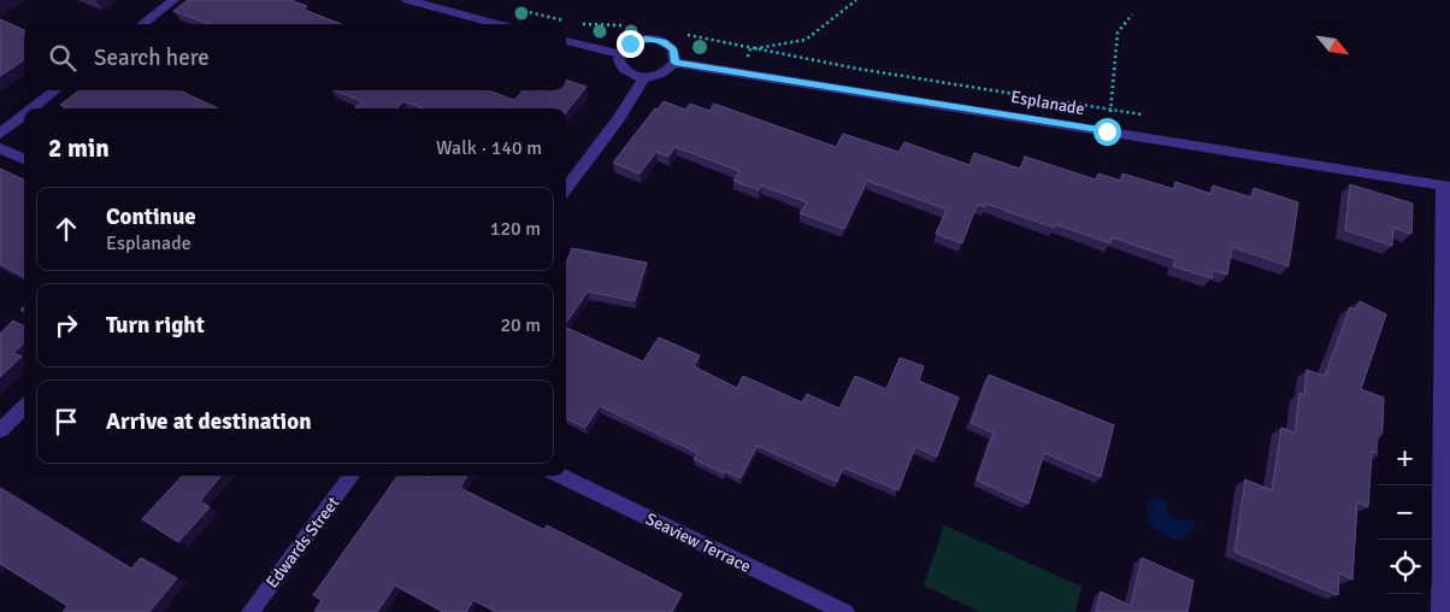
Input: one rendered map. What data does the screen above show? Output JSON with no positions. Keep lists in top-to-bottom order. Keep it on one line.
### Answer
{"streets":{"street":["Esplanade","Edwards Street","Seaview Terrace"]},"north":"bottom right","page":{"search":"Search here","heading":["2 min","Walk · 140 m"],"list":[["Continue","Esplanade","120 m"],["Turn right","20 m"],"Arrive at destination"],"map_buttons":["+","−"]}}
